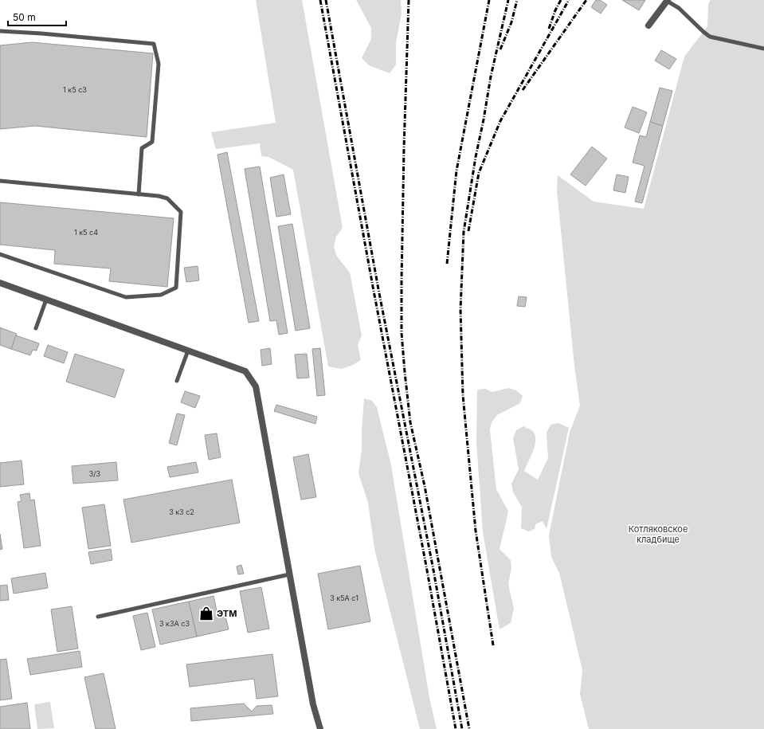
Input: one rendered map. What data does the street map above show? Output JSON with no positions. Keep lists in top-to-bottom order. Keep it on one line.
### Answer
{"parks":["Котляковское кладбище"],"places":{"shop":["ЭТМ"]},"house_numbers":["1 к5 с3","1 к5 с4","3/3","3 к3 с2","3 к5А с1","3 к3А с3"],"scale_bar":"50 m"}
